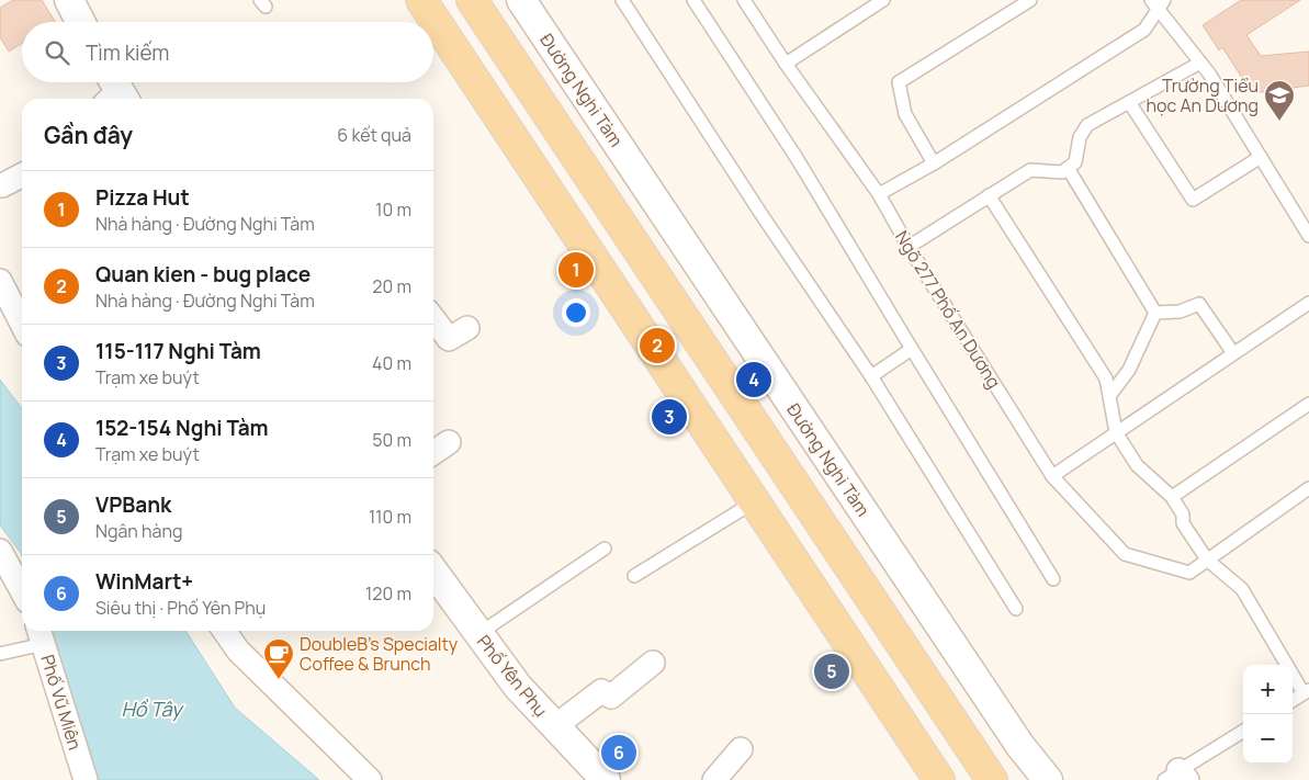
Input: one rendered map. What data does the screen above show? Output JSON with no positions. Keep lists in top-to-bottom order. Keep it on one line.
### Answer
{"streets":{"street":["Đường Nghi Tàm","Phố Yên Phụ","Phố Vũ Miên"],"lane":["Ngõ 277 Phố An Dương"]},"water":["Hồ Tây"],"places":{"school or university":["Trường Tiểu học An Dương"],"cafe":["DoubleB’s Specialty Coffee & Brunch"]},"page":{"search":"Tìm kiếm","heading":["Gần đây","6 kết quả"],"list":[{"mark":"1","name":"Pizza Hut","note":"Nhà hàng · Đường Nghi Tàm","value":"10 m"},{"mark":"2","name":"Quan kien - bug place","note":"Nhà hàng · Đường Nghi Tàm","value":"20 m"},{"mark":"3","name":"115-117 Nghi Tàm","note":"Trạm xe buýt","value":"40 m"},{"mark":"4","name":"152-154 Nghi Tàm","note":"Trạm xe buýt","value":"50 m"},{"mark":"5","name":"VPBank","note":"Ngân hàng","value":"110 m"},{"mark":"6","name":"WinMart+","note":"Siêu thị · Phố Yên Phụ","value":"120 m"}],"pins":["1","2","4","3","5","6"],"map_buttons":["+","−"]}}
